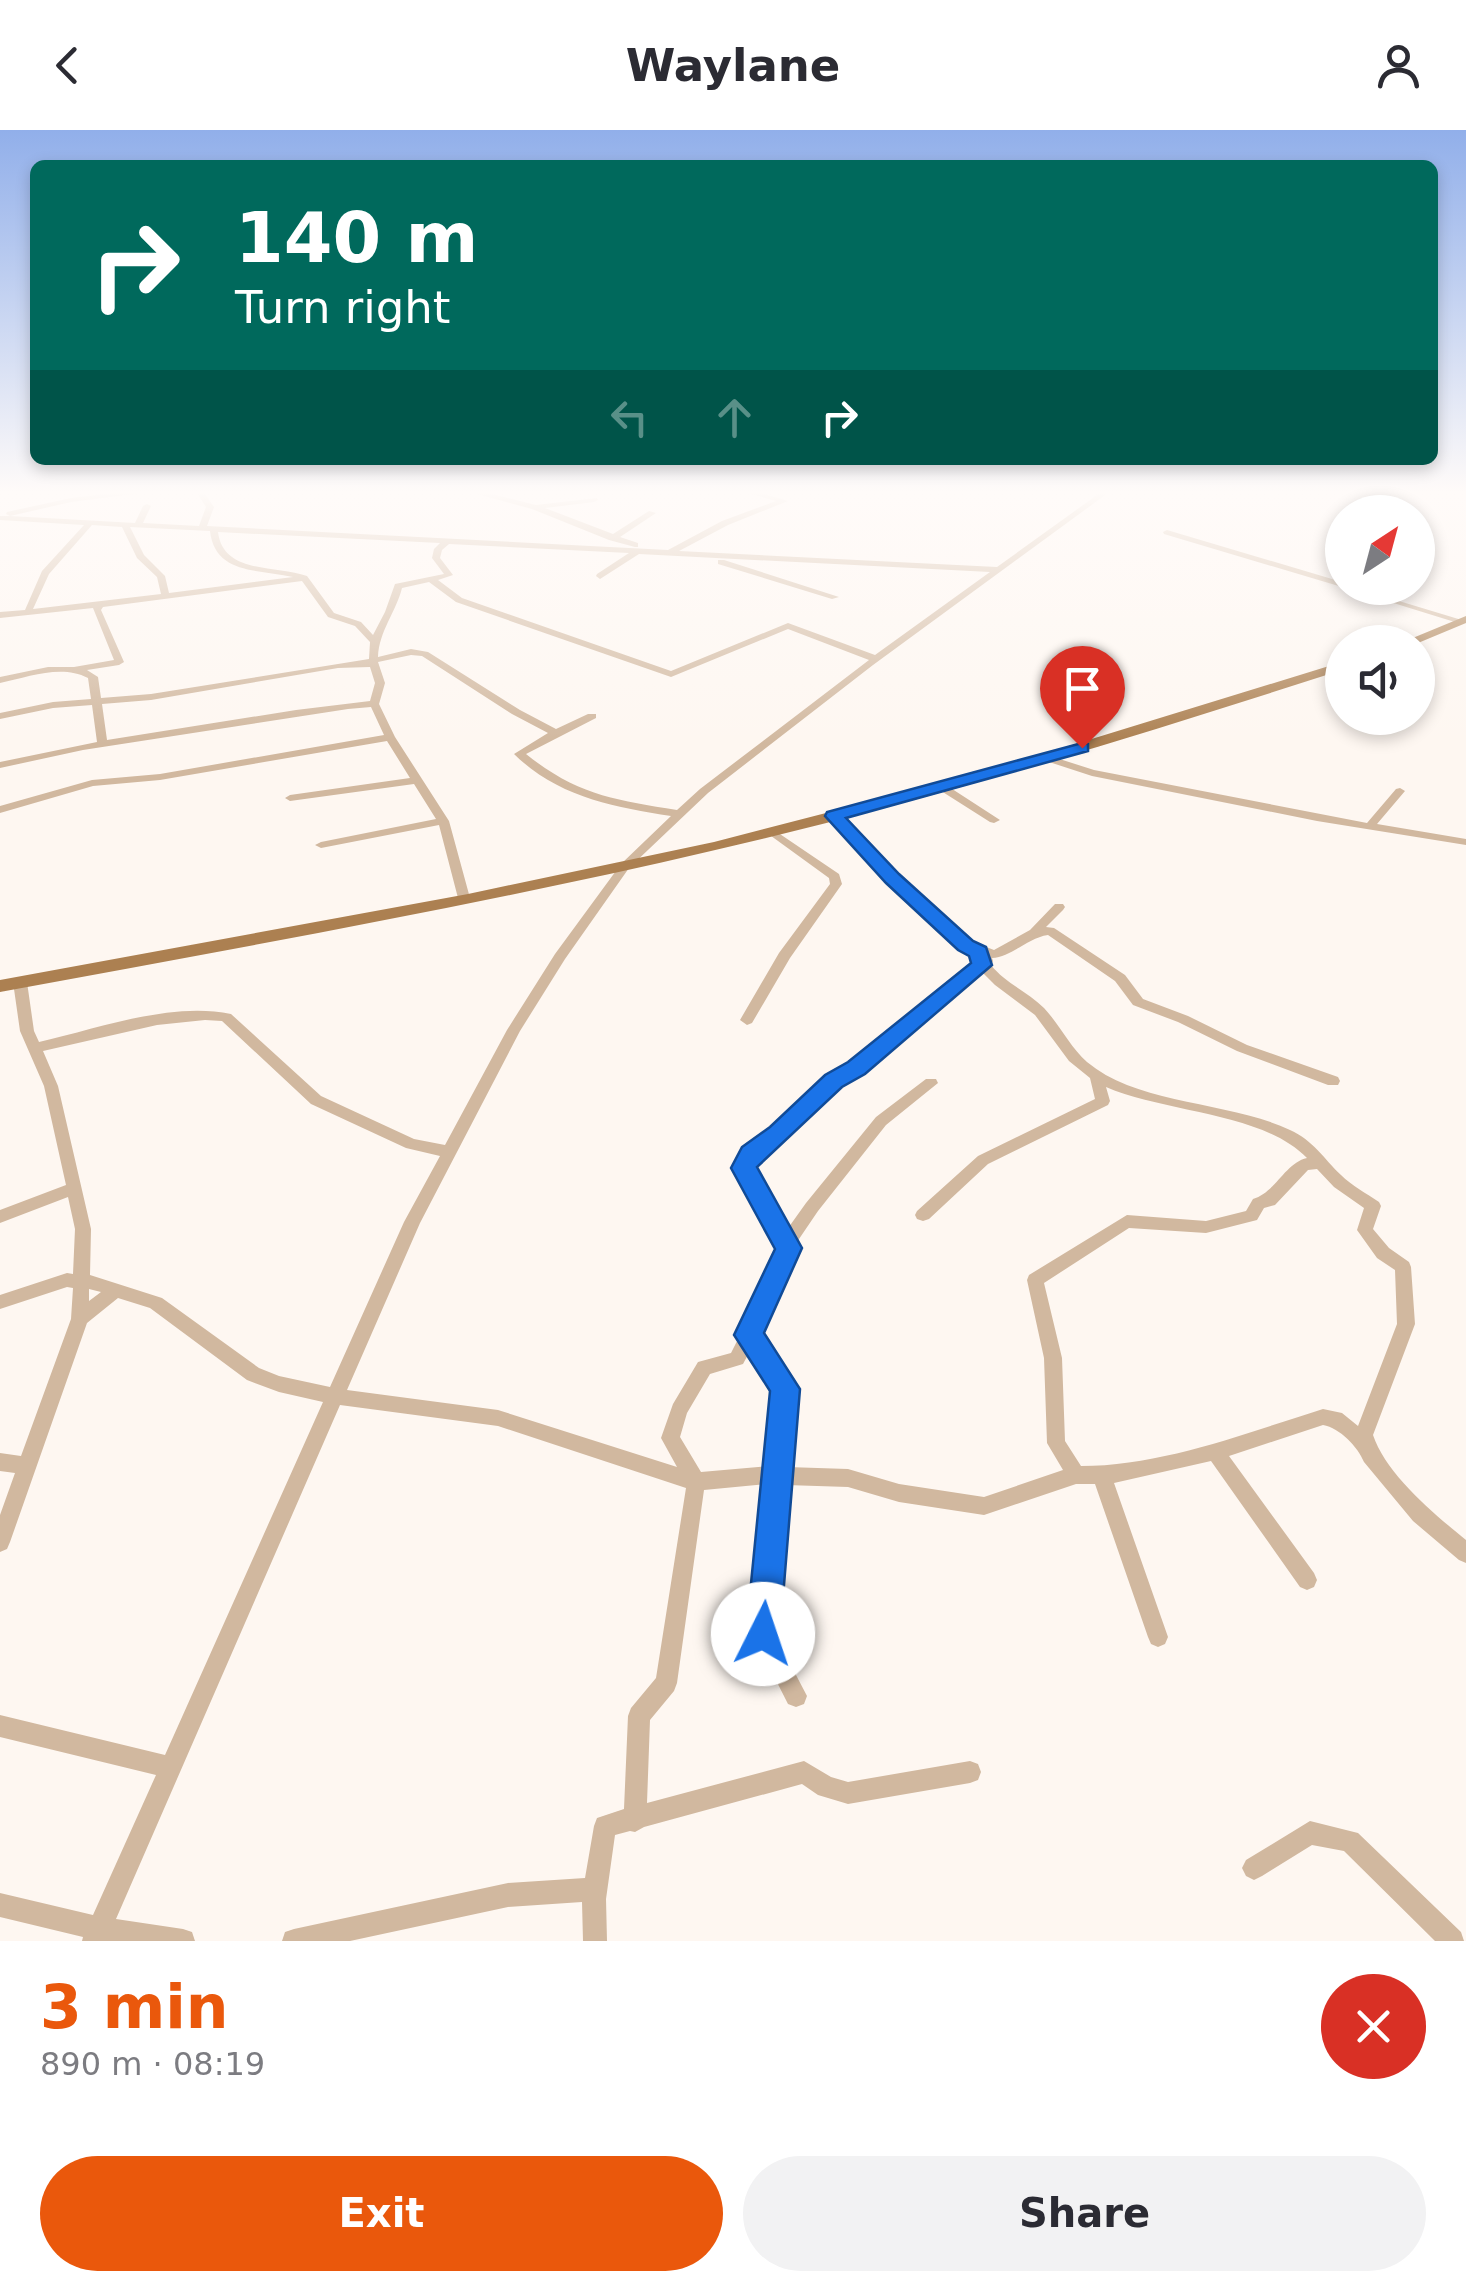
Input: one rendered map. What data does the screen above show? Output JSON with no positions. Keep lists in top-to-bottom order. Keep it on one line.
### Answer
{"north":"top right","page":{"header":"Waylane","turn":["140 m","Turn right"],"heading":["3 min","890 m · 08:19"],"buttons":["Exit","Share"]}}
